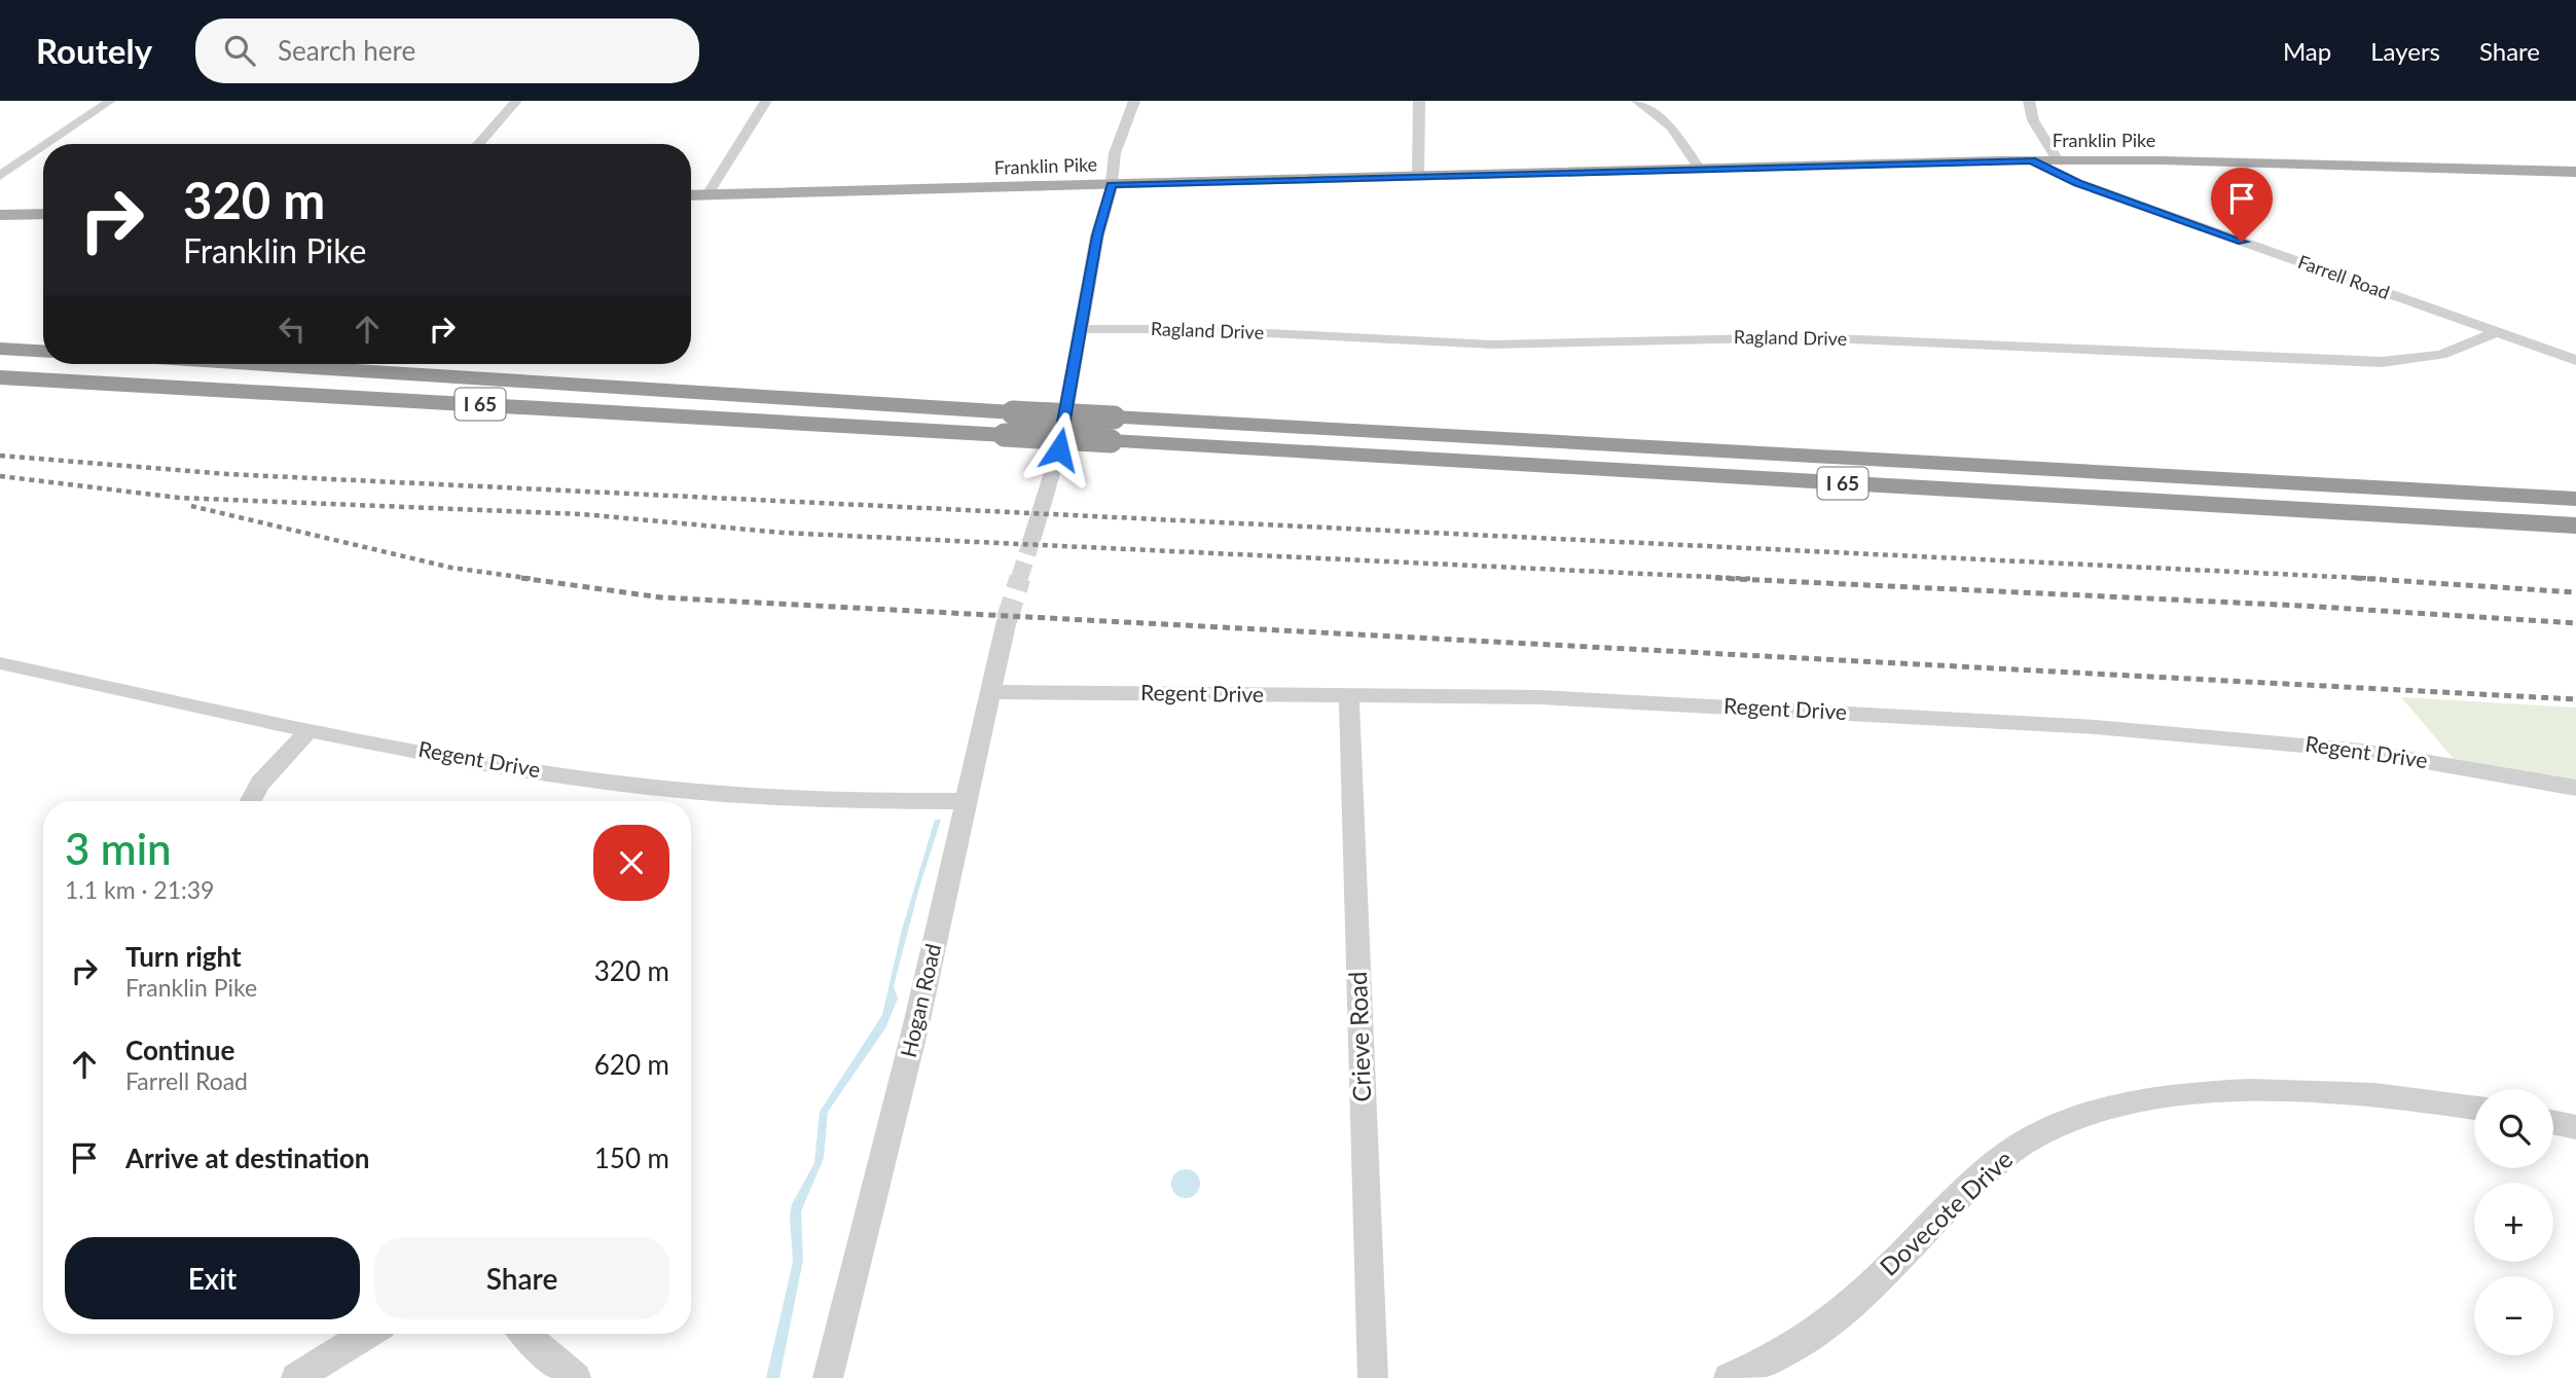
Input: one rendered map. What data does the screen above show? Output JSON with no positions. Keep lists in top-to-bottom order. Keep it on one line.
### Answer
{"streets":{"highway":["I 65"],"main road":["Franklin Pike"],"street":["Farrell Road","Ragland Drive","Regent Drive","Hogan Road","Crieve Road","Dovecote Drive"]},"crossings":[["Franklin Pike","Farrell Road"],["Farrell Road","Ragland Drive"],["Regent Drive","Hogan Road"],["Regent Drive","Crieve Road"]],"page":{"header":"Routely","search":"Search here","nav":["Map","Layers","Share"],"turn":["320 m","Franklin Pike"],"heading":["3 min","1.1 km · 21:39"],"list":[{"name":"Turn right","note":"Franklin Pike","value":"320 m"},{"name":"Continue","note":"Farrell Road","value":"620 m"},{"name":"Arrive at destination","value":"150 m"}],"map_buttons":["+","−"],"buttons":["Exit","Share"]}}
